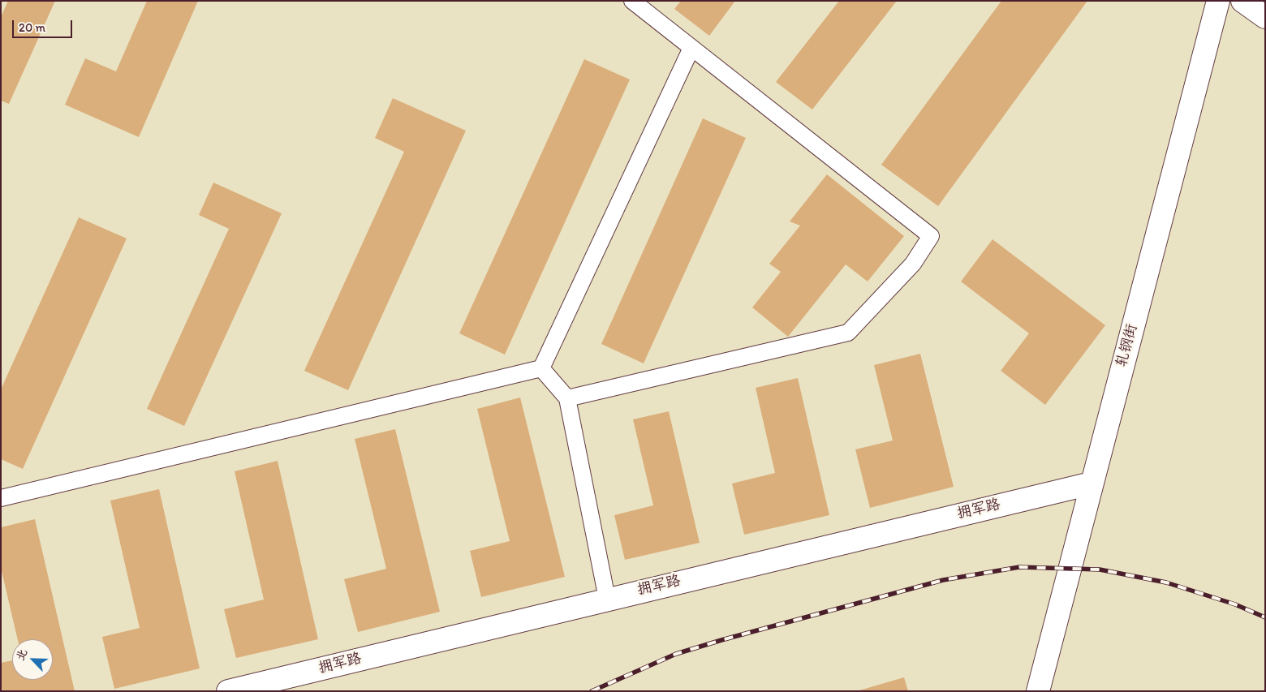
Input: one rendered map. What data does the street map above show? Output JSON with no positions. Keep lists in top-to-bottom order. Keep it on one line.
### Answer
{"streets":{"main road":["轧钢街","拥军路"]},"crossings":[["轧钢街","拥军路"]],"scale_bar":"20 m","north":"top left"}
